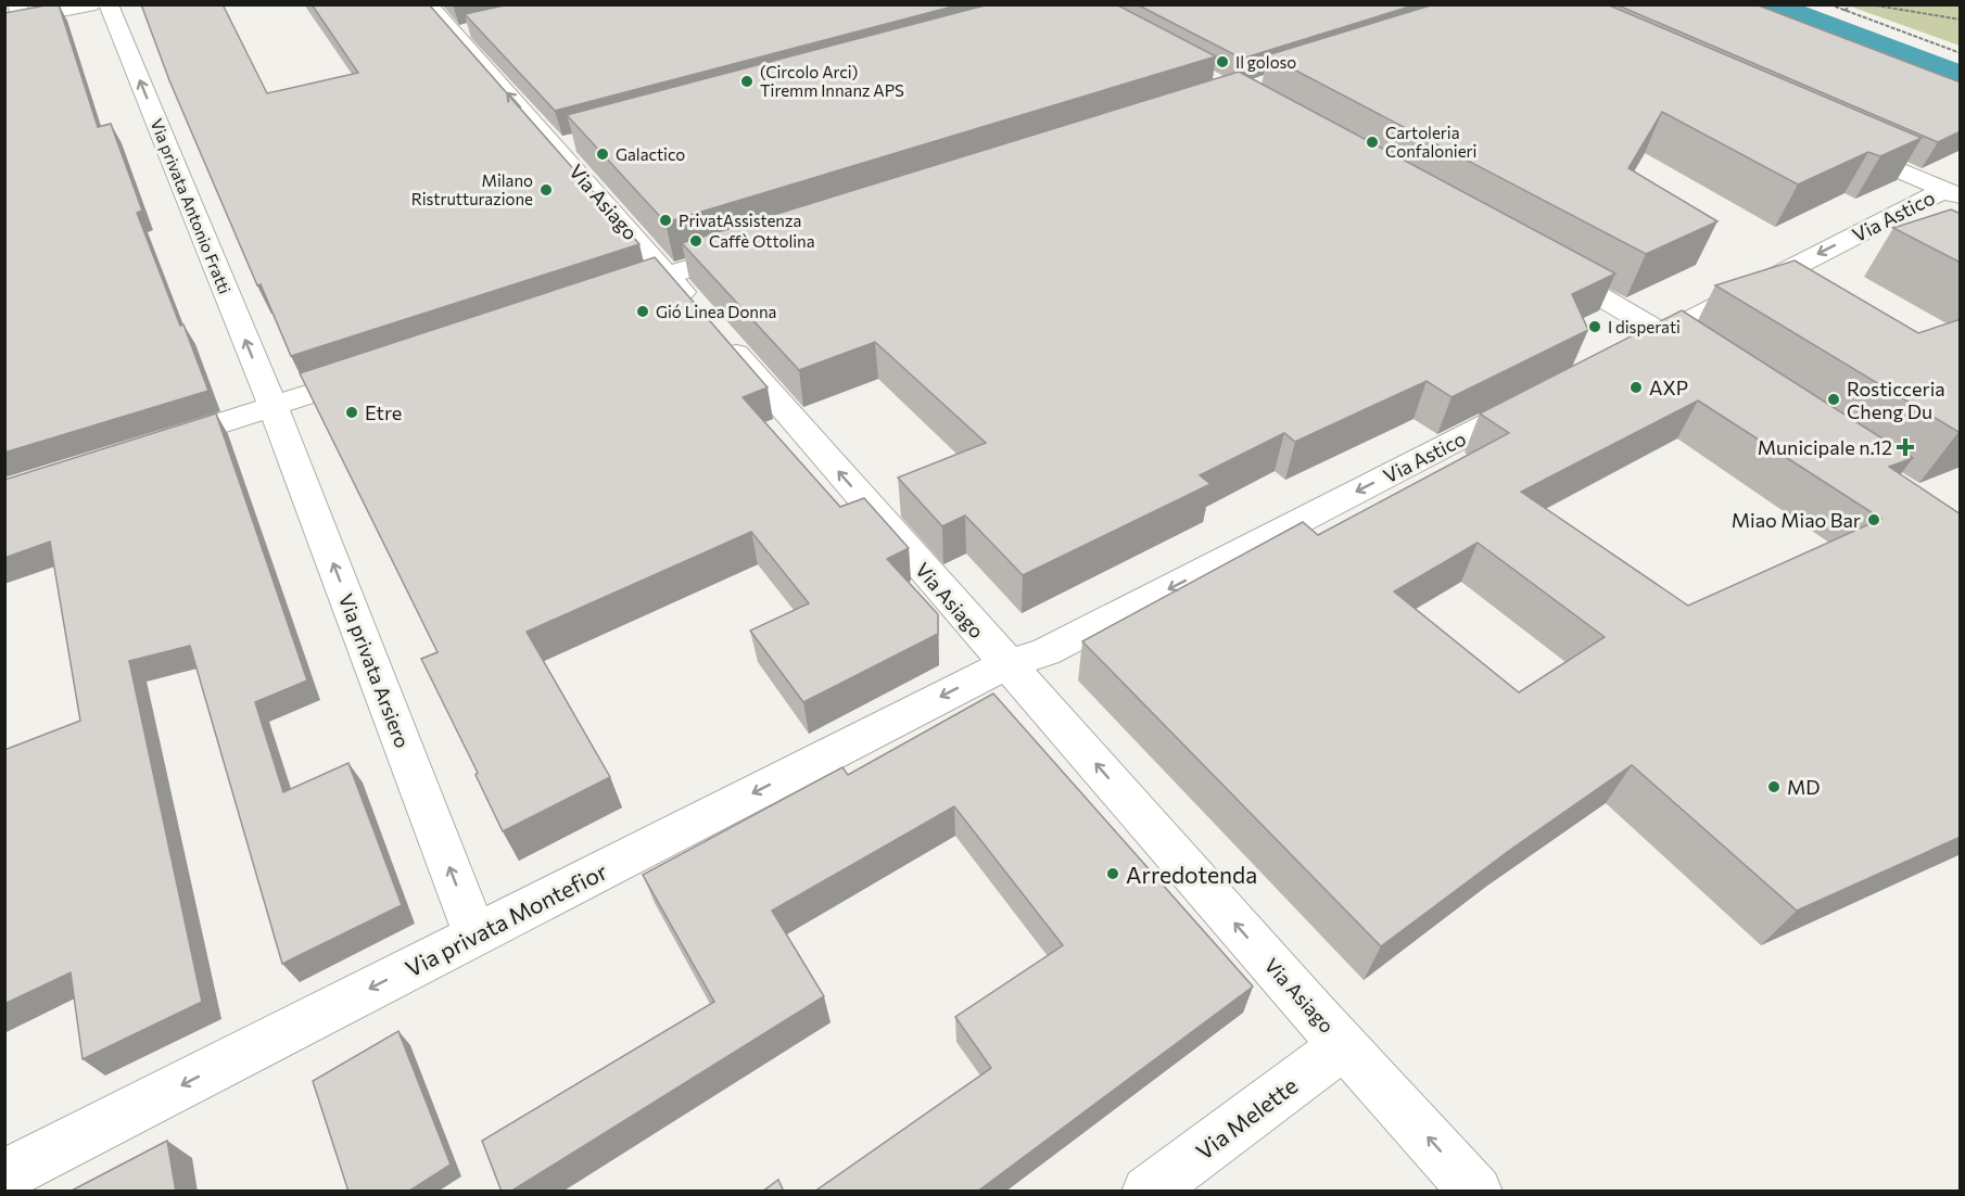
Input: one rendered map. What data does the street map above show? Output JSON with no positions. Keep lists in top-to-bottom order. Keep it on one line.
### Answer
{"streets":{"street":["Via Asiago","Via privata Antonio Fratti","Via Astico","Via privata Arsiero","Via privata Montefior","Via Melette"]},"crossings":[["Via Asiago","Via Astico"],["Via Asiago","Via privata Montefior"],["Via Asiago","Via Melette"],["Via privata Antonio Fratti","Via privata Arsiero"],["Via Astico","Via privata Montefior"],["Via privata Arsiero","Via privata Montefior"]],"one_way":["Via Asiago","Via privata Antonio Fratti","Via Astico","Via privata Arsiero","Via privata Montefior"],"places":{"other":["Il goloso","(Circolo Arci) Tiremm Innanz APS","Cartoleria Confalonieri","Galactico","Milano Ristrutturazione","PrivatAssistenza","Caffè Ottolina","Gió Linea Donna","I disperati","AXP","Rosticceria Cheng Du","Etre","Miao Miao Bar","MD","Arredotenda"],"health":["Municipale n.12"]}}
